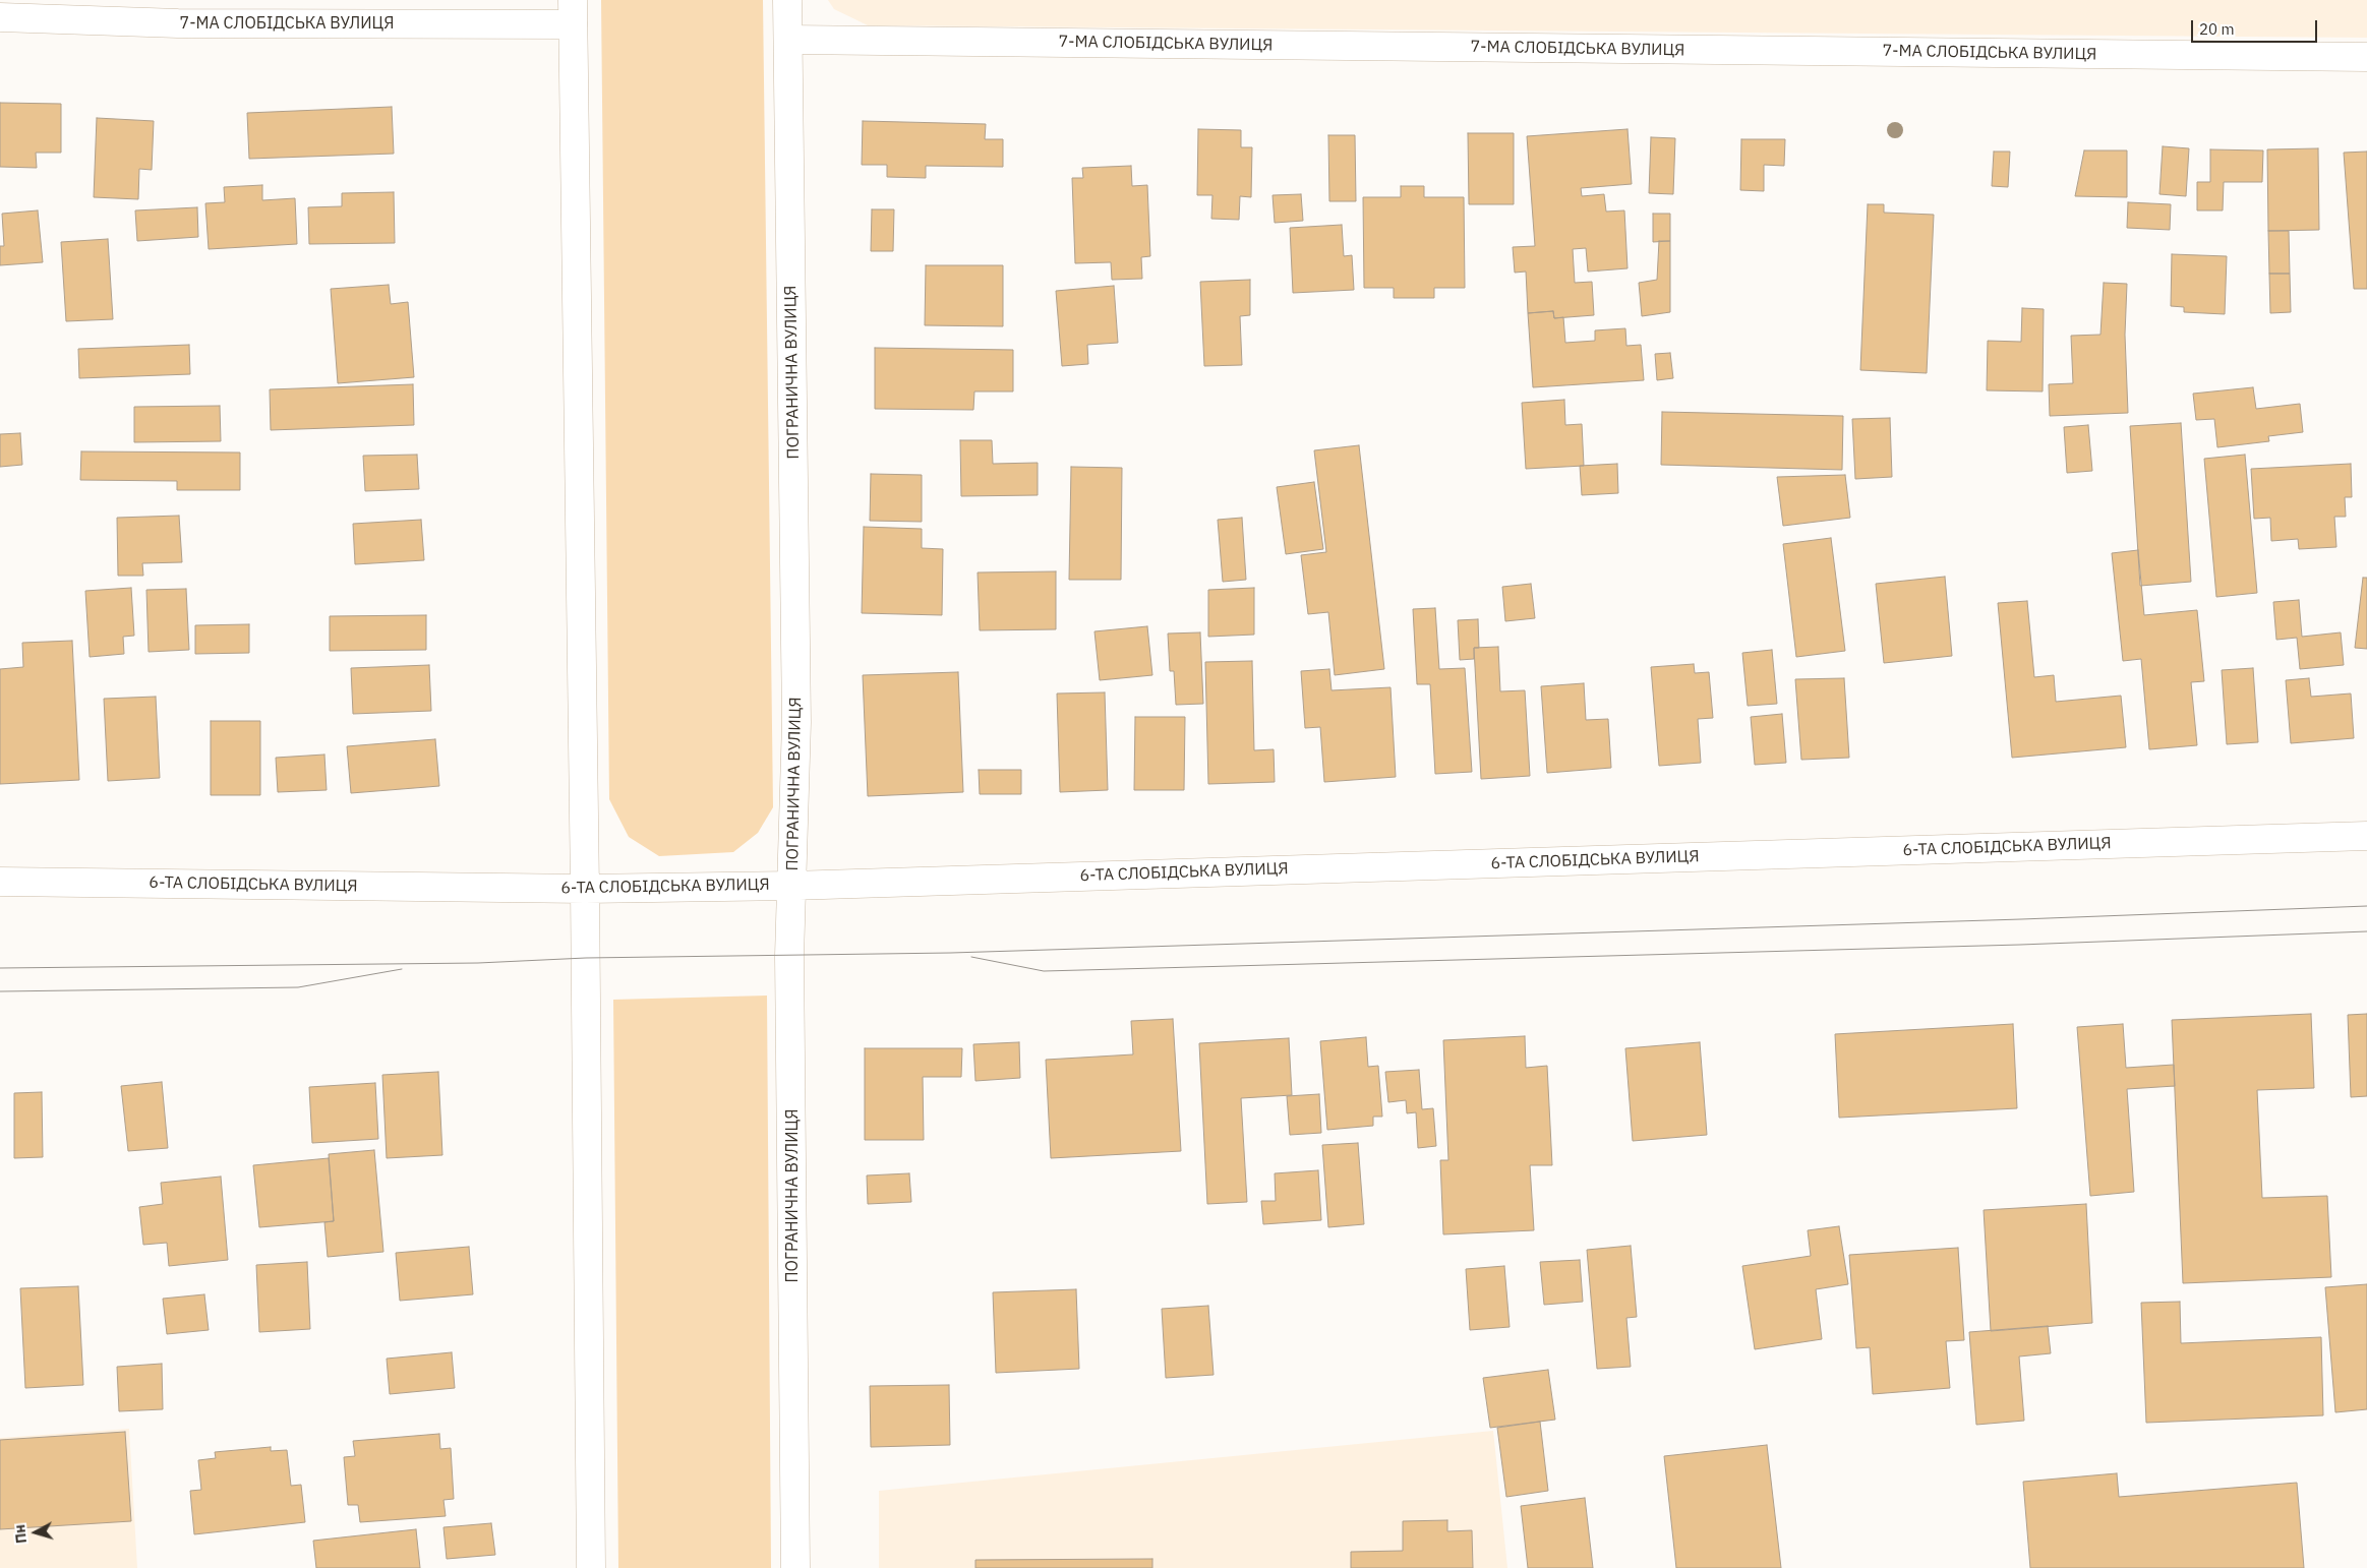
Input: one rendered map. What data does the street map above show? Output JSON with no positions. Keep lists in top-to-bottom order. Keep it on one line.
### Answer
{"streets":{"street":["7-МА СЛОБІДСЬКА ВУЛИЦЯ","ПОГРАНИЧНА ВУЛИЦЯ","6-ТА СЛОБІДСЬКА ВУЛИЦЯ"]},"crossings":[["7-МА СЛОБІДСЬКА ВУЛИЦЯ","ПОГРАНИЧНА ВУЛИЦЯ"],["ПОГРАНИЧНА ВУЛИЦЯ","6-ТА СЛОБІДСЬКА ВУЛИЦЯ"]],"scale_bar":"20 m","north":"left"}
